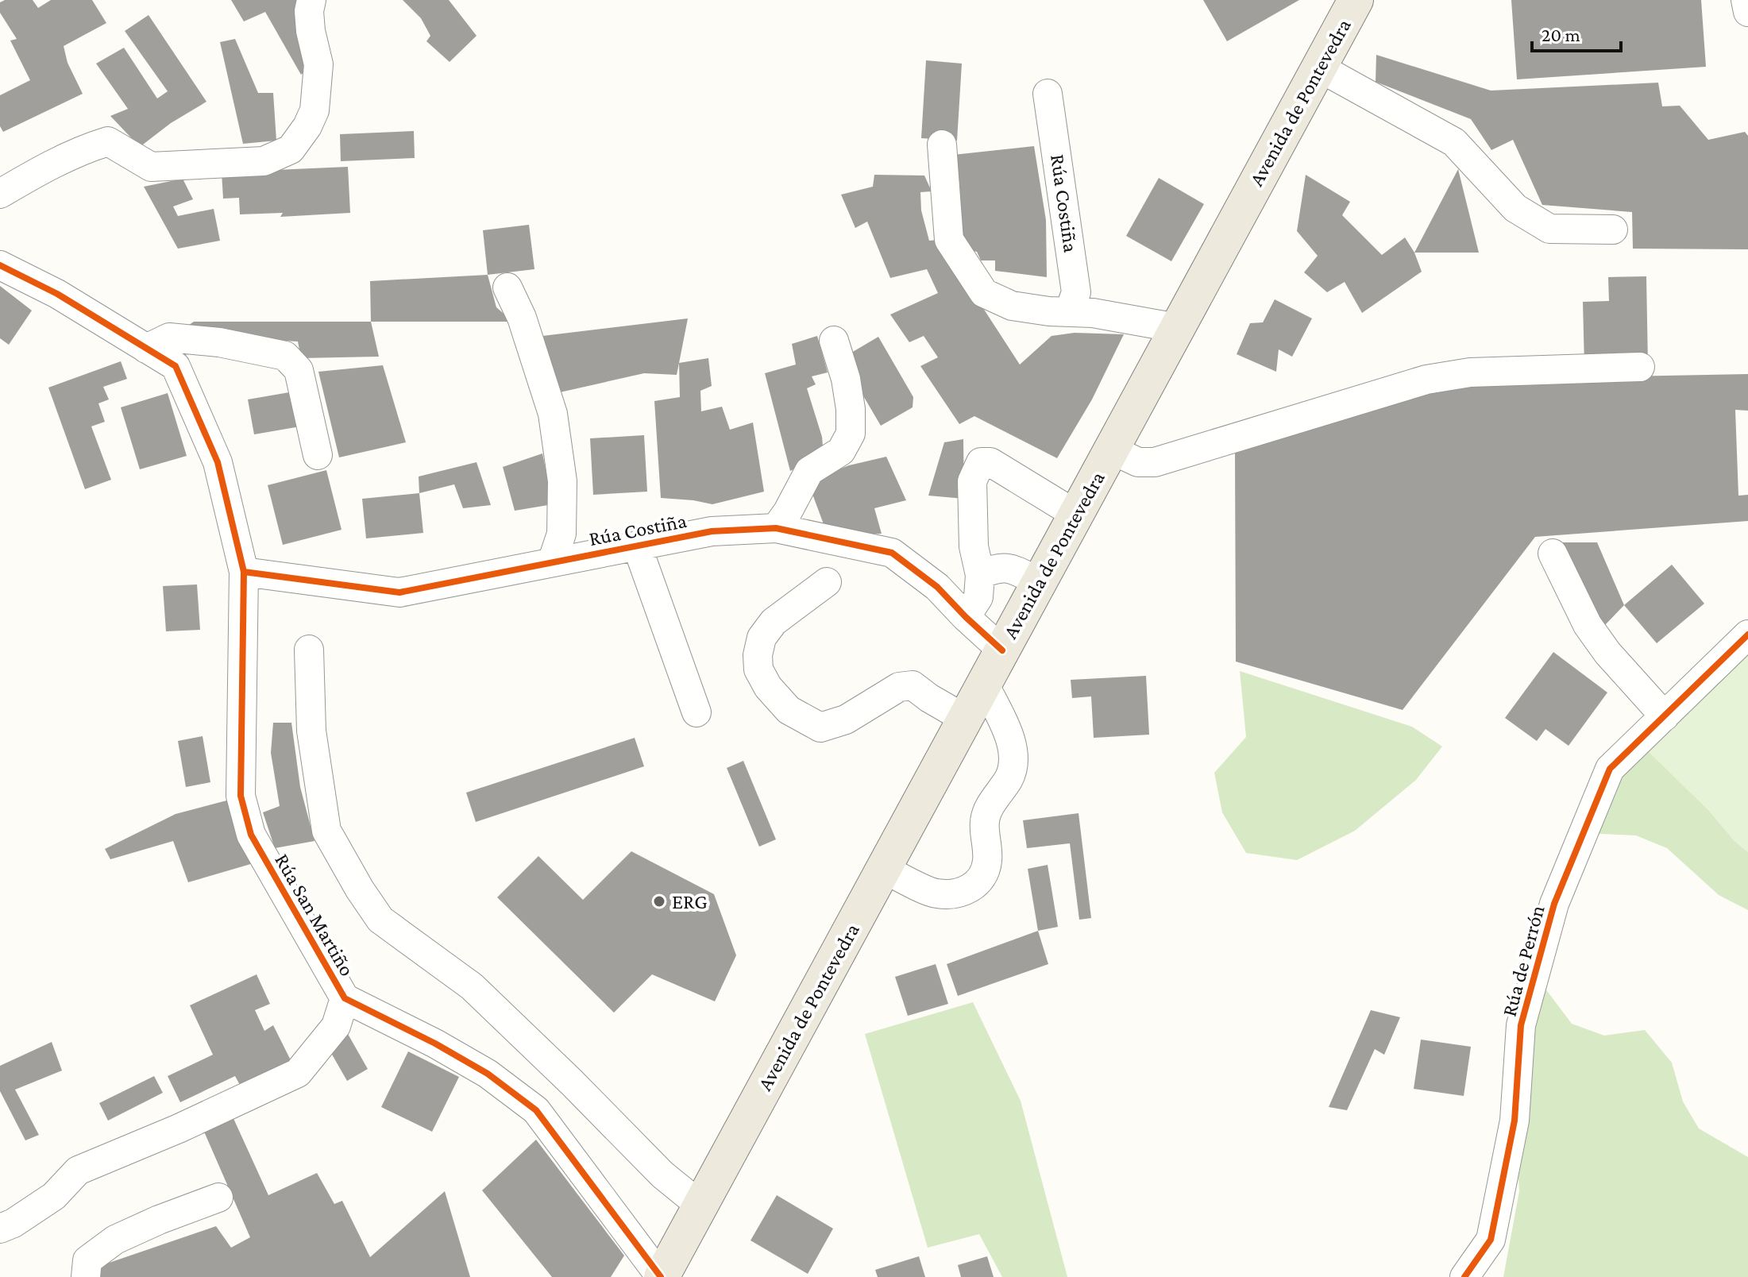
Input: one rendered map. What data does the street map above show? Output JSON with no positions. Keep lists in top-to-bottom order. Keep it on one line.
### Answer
{"streets":{"main road":["Avenida de Pontevedra"],"street":["Rúa Costiña","Rúa San Martiño","Rúa de Perrón"]},"crossings":[["Avenida de Pontevedra","Rúa Costiña"],["Avenida de Pontevedra","Rúa San Martiño"],["Rúa Costiña","Rúa San Martiño"]],"places":["ERG"],"scale_bar":"20 m"}
